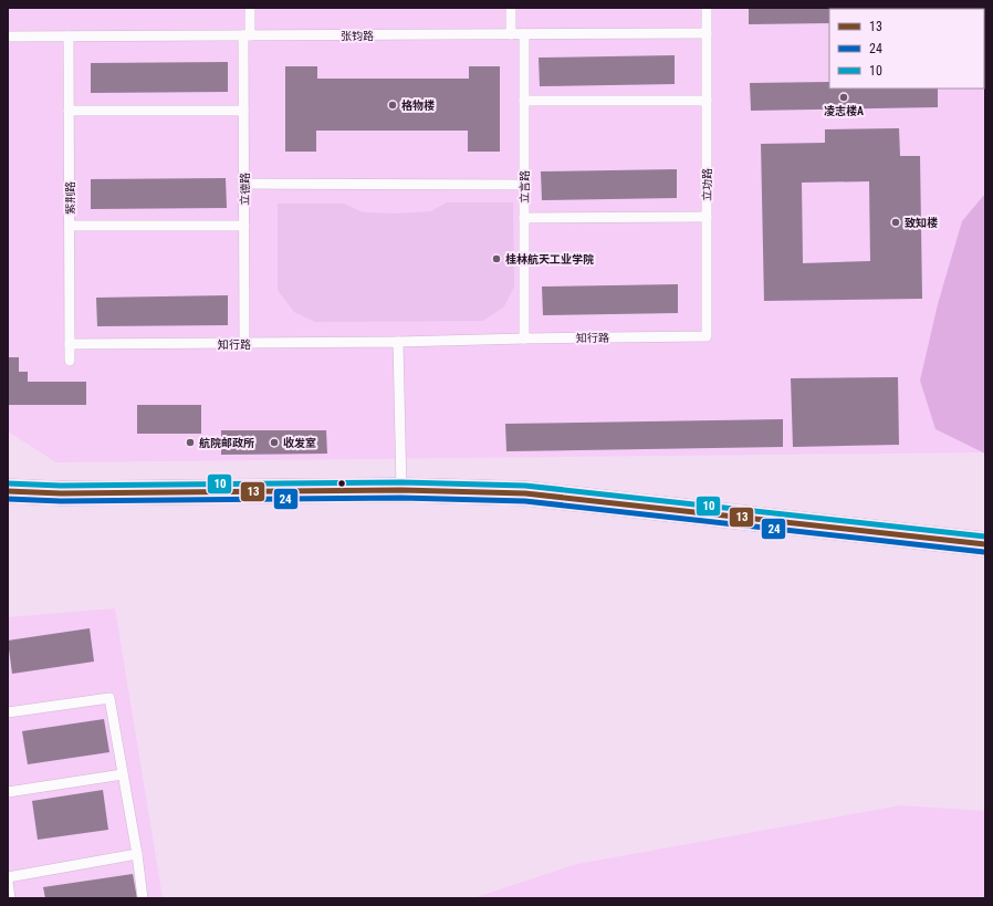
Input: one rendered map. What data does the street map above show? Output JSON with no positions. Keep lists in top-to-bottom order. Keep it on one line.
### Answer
{"streets":{"lane":["张钧路","立功路","立言路","立德路","紫荆路","知行路"]},"crossings":[["张钧路","立功路"],["张钧路","立言路"],["张钧路","立德路"],["张钧路","紫荆路"],["立功路","知行路"],["立言路","知行路"],["立德路","知行路"],["紫荆路","知行路"]],"places":["凌志楼A","格物楼","致知楼","桂林航天工业学院","航院邮政所","收发室"],"lines":["transit line 10","transit line 13","transit line 24"],"legend":["13","24","10"]}
